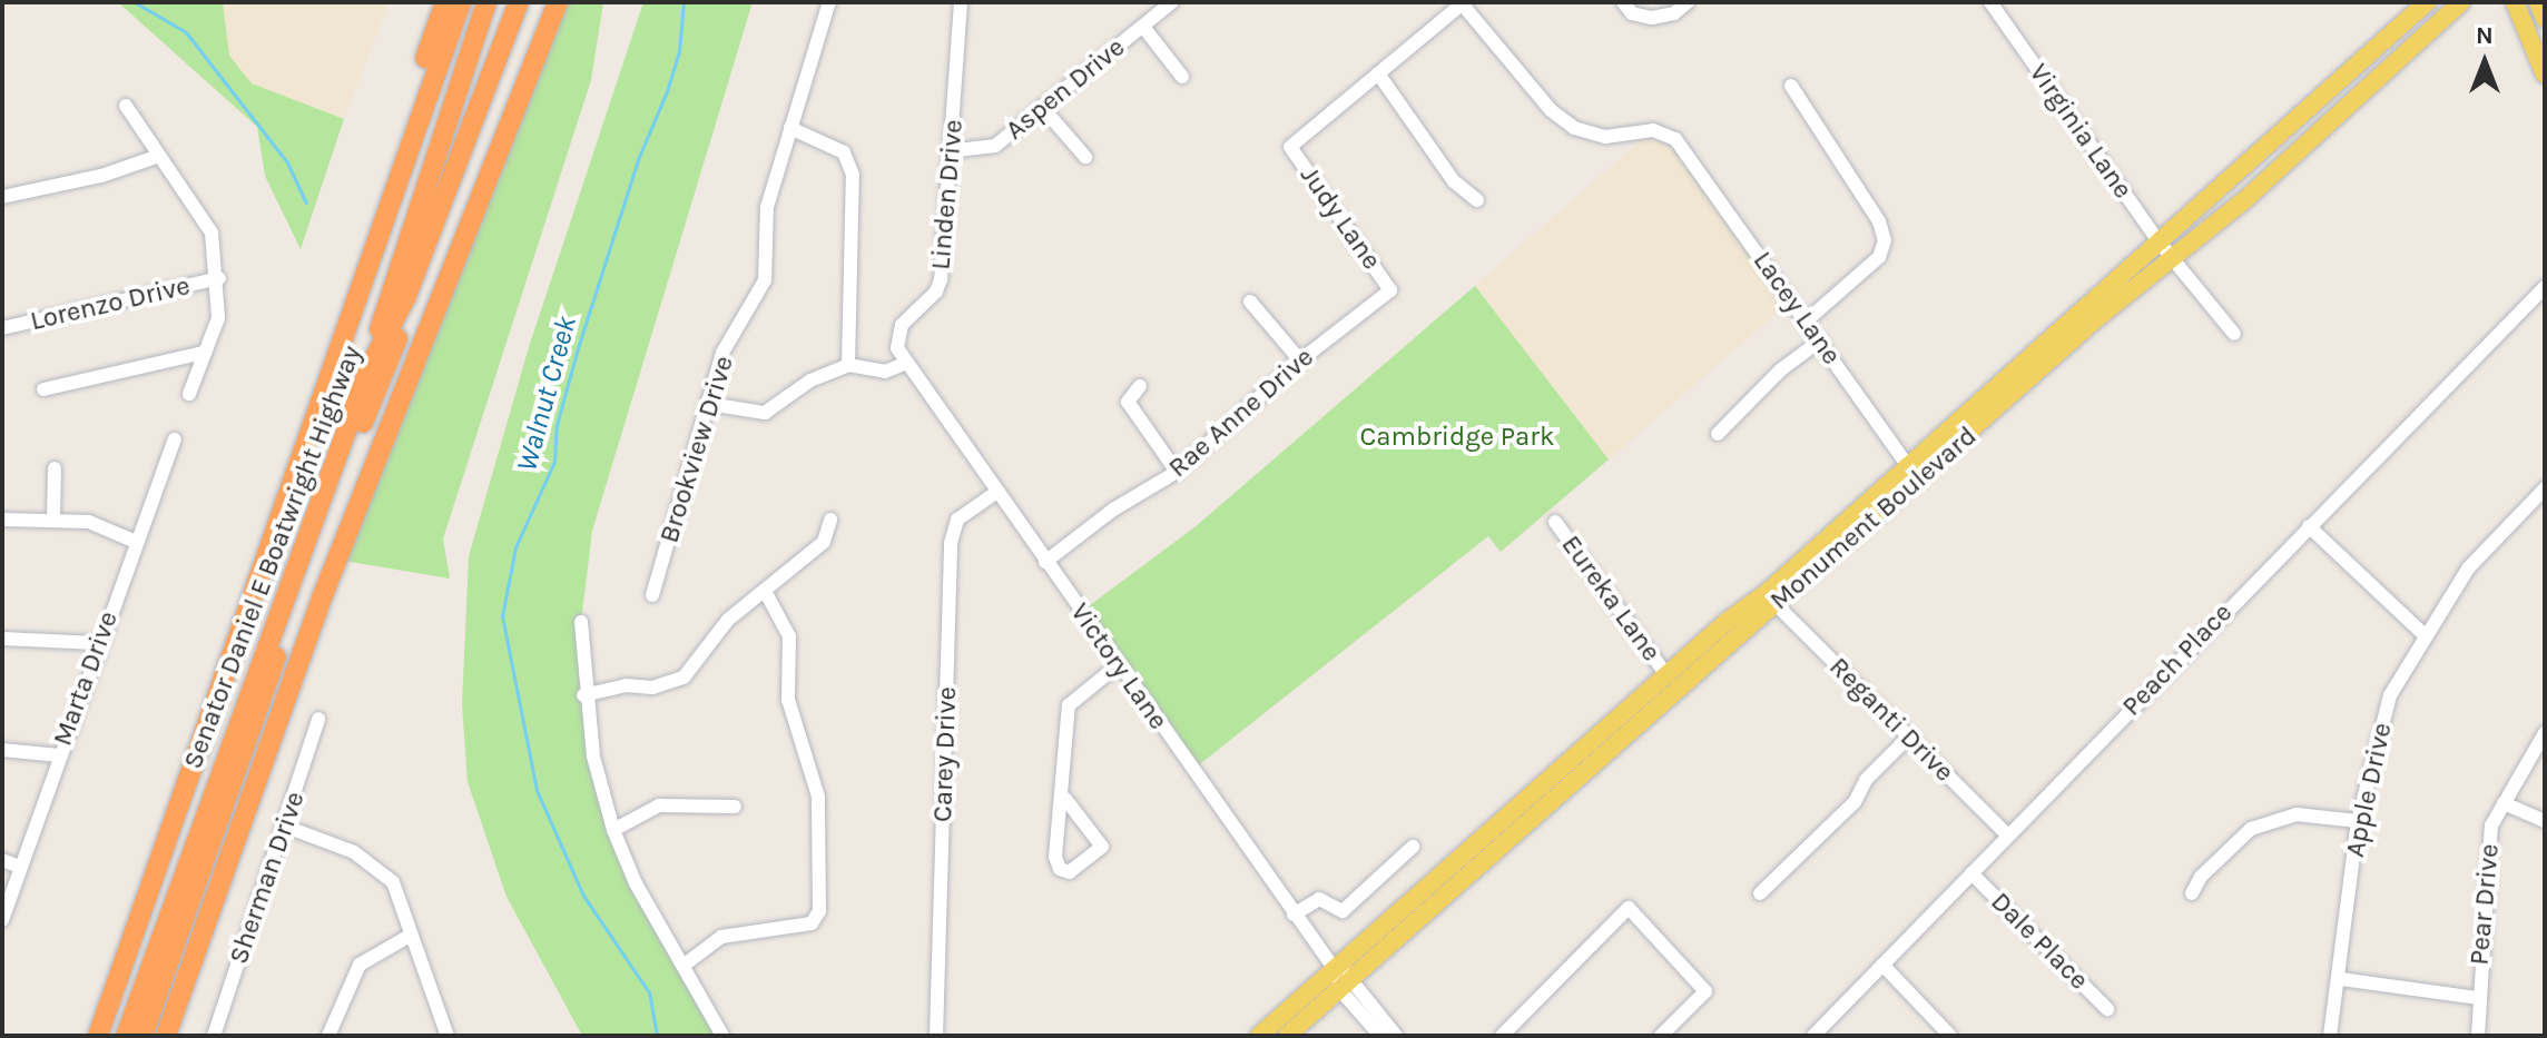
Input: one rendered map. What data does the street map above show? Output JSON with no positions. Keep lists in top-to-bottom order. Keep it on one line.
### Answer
{"streets":{"highway":["Senator Daniel E Boatwright Highway"],"main road":["Monument Boulevard"],"street":["Aspen Drive","Virginia Lane","Linden Drive","Judy Lane","Lorenzo Drive","Lacey Lane","Rae Anne Drive","Brookview Drive","Eureka Lane","Peach Place","Victory Lane","Marta Drive","Reganti Drive","Carey Drive","Apple Drive","Sherman Drive","Pear Drive","Dale Place"]},"crossings":[["Aspen Drive","Linden Drive"],["Virginia Lane","Monument Boulevard"],["Linden Drive","Victory Lane"],["Judy Lane","Rae Anne Drive"],["Lacey Lane","Monument Boulevard"],["Rae Anne Drive","Victory Lane"],["Monument Boulevard","Eureka Lane"],["Monument Boulevard","Victory Lane"],["Monument Boulevard","Reganti Drive"],["Peach Place","Reganti Drive"],["Peach Place","Dale Place"],["Victory Lane","Carey Drive"]],"water":["Walnut Creek"],"parks":["Cambridge Park"],"north":"top"}
